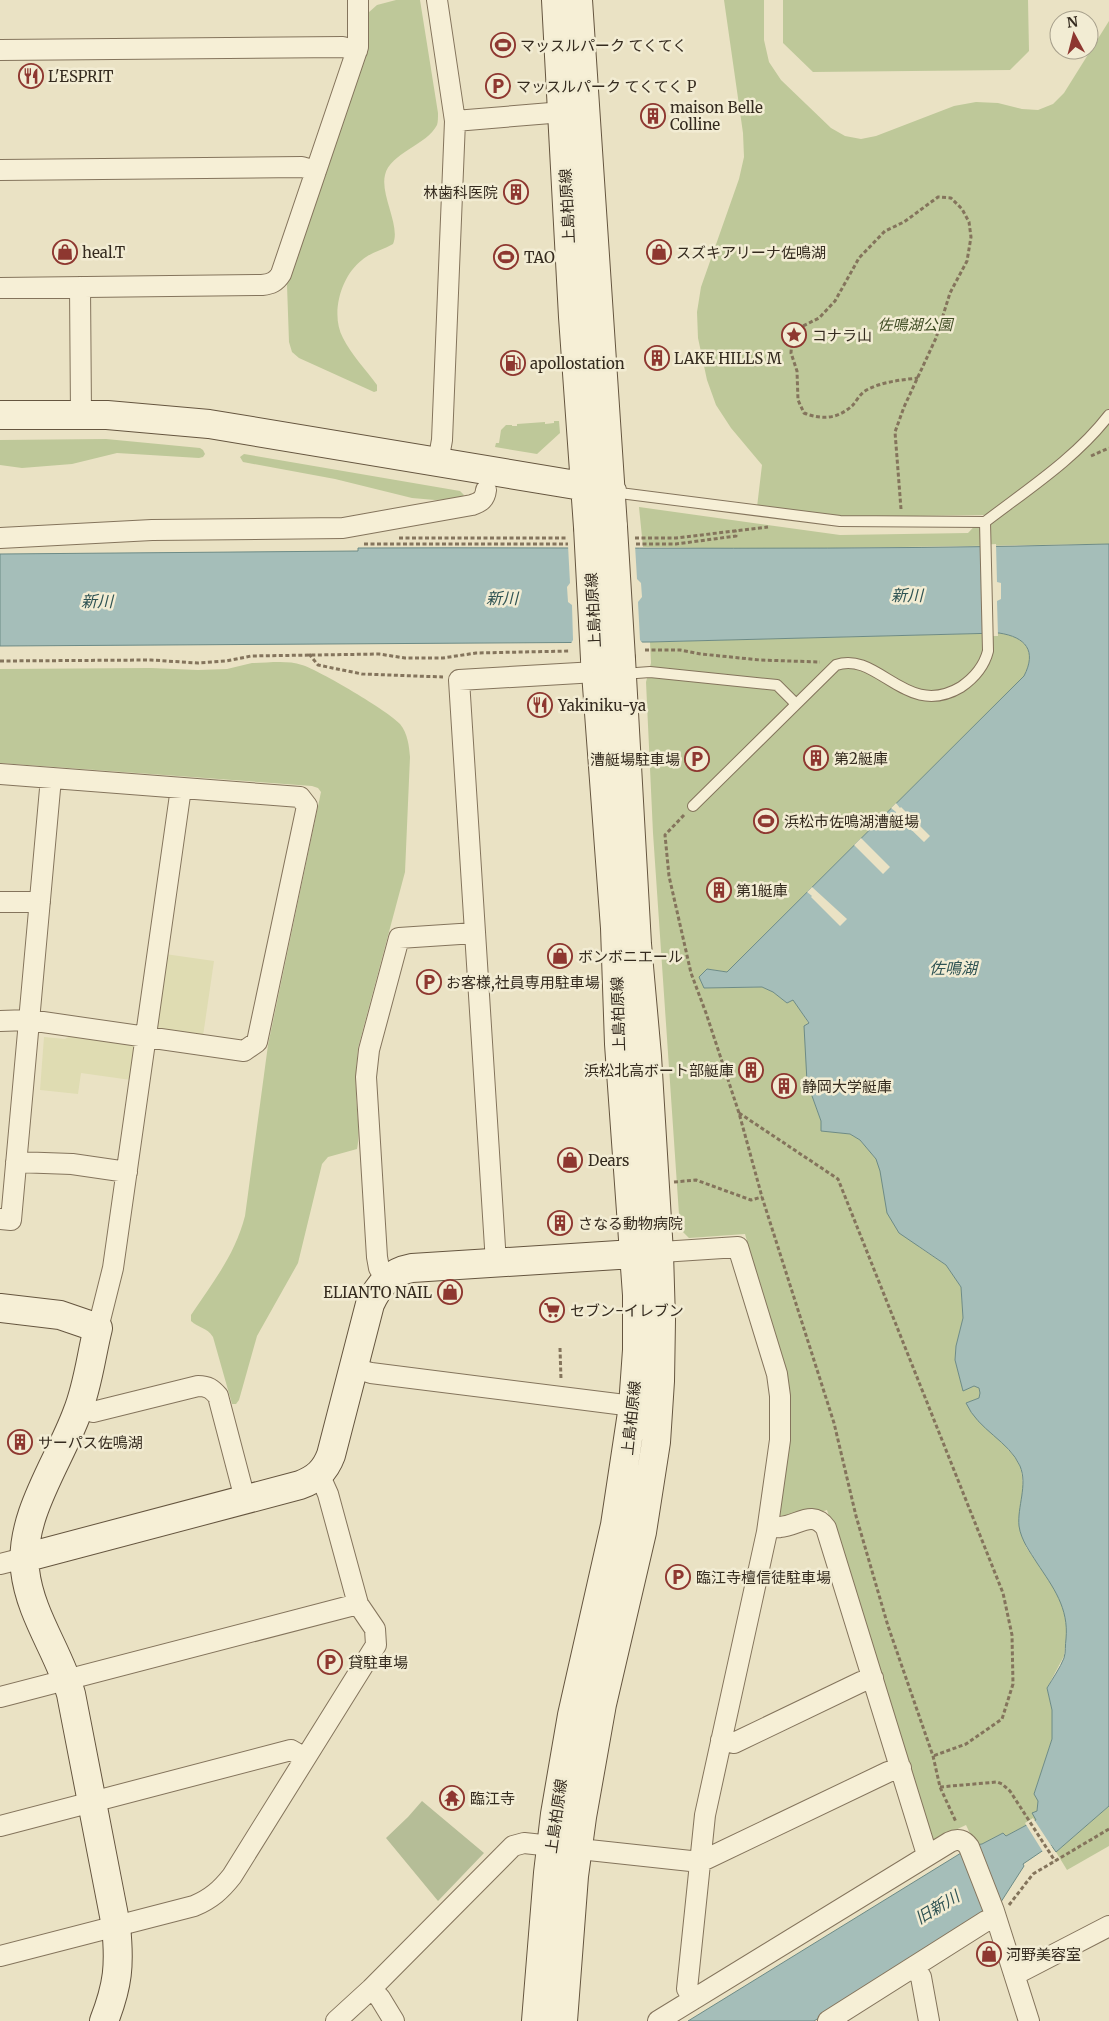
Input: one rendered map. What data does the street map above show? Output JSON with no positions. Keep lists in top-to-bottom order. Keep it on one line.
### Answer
{"streets":{"street":["上島柏原線"]},"water":["新川","佐鳴湖","旧新川"],"parks":["佐鳴湖公園"],"places":{"sports":["マッスルパーク てくてく","TAO","浜松市佐鳴湖漕艇場"],"restaurant":["L'ESPRIT","Yakiniku-ya"],"parking":["マッスルパーク てくてく P","漕艇場駐車場","お客様,社員専用駐車場","臨江寺檀信徒駐車場","貸駐車場"],"building":["maison Belle Colline","林歯科医院","LAKE HILLS M","第2艇庫","第1艇庫","浜松北高ボート部艇庫","静岡大学艇庫","さなる動物病院","サーパス佐鳴湖"],"shop":["heal.T","スズキアリーナ佐鳴湖","ボンボニエール","Dears","ELIANTO NAIL","河野美容室"],"place":["コナラ山"],"fuel station":["apollostation"],"supermarket":["セブン-イレブン"],"temple":["臨江寺"]},"north":"top"}
